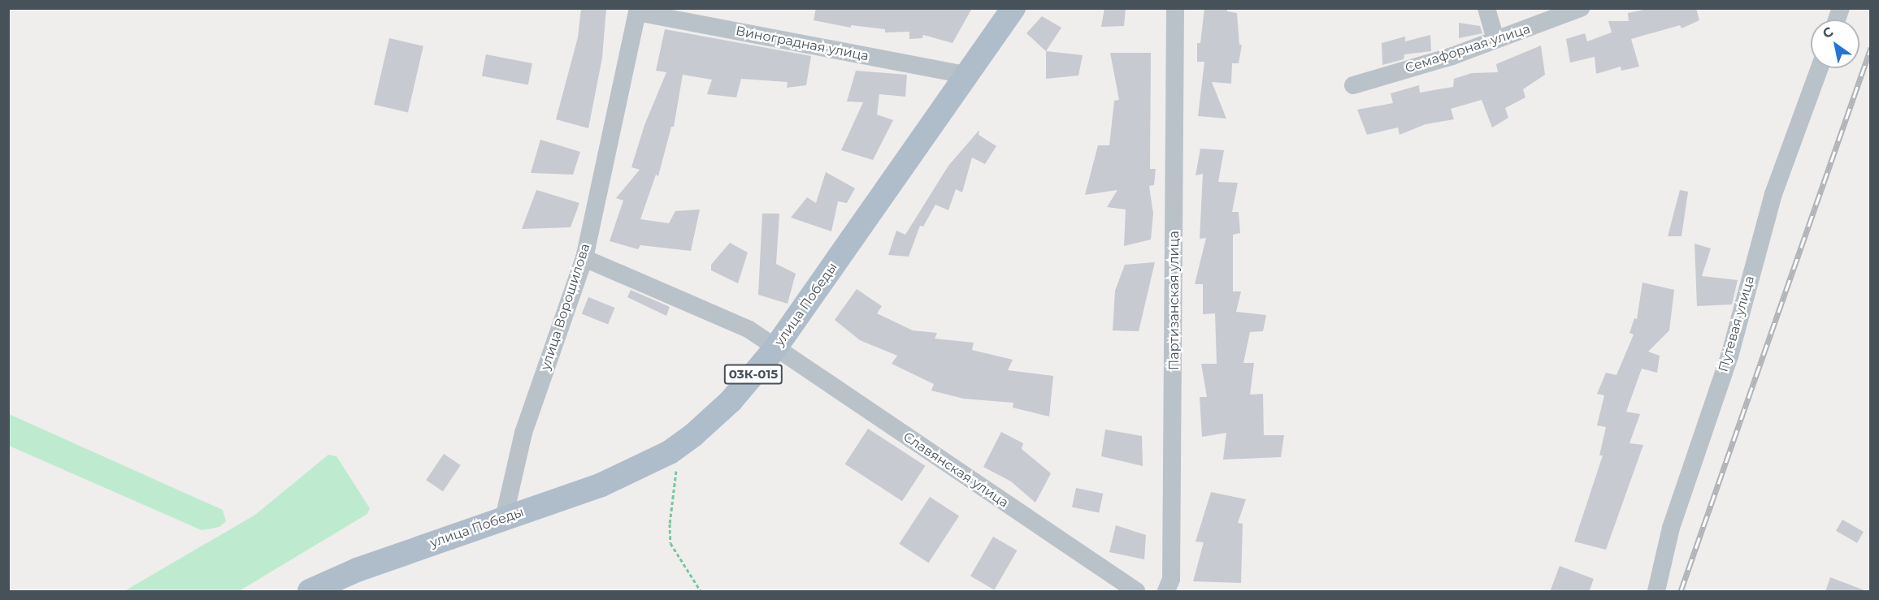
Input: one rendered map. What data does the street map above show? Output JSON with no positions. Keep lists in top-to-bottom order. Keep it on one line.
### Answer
{"streets":{"main road":["улица Победы","03К-015"],"street":["Виноградная улица","Семафорная улица","Партизанская улица","улица Ворошилова","Путевая улица","Славянская улица"]},"crossings":[["Виноградная улица","улица Победы"],["Виноградная улица","улица Ворошилова"],["улица Победы","улица Ворошилова"],["улица Победы","Славянская улица"],["улица Ворошилова","Славянская улица"]],"north":"top left"}
